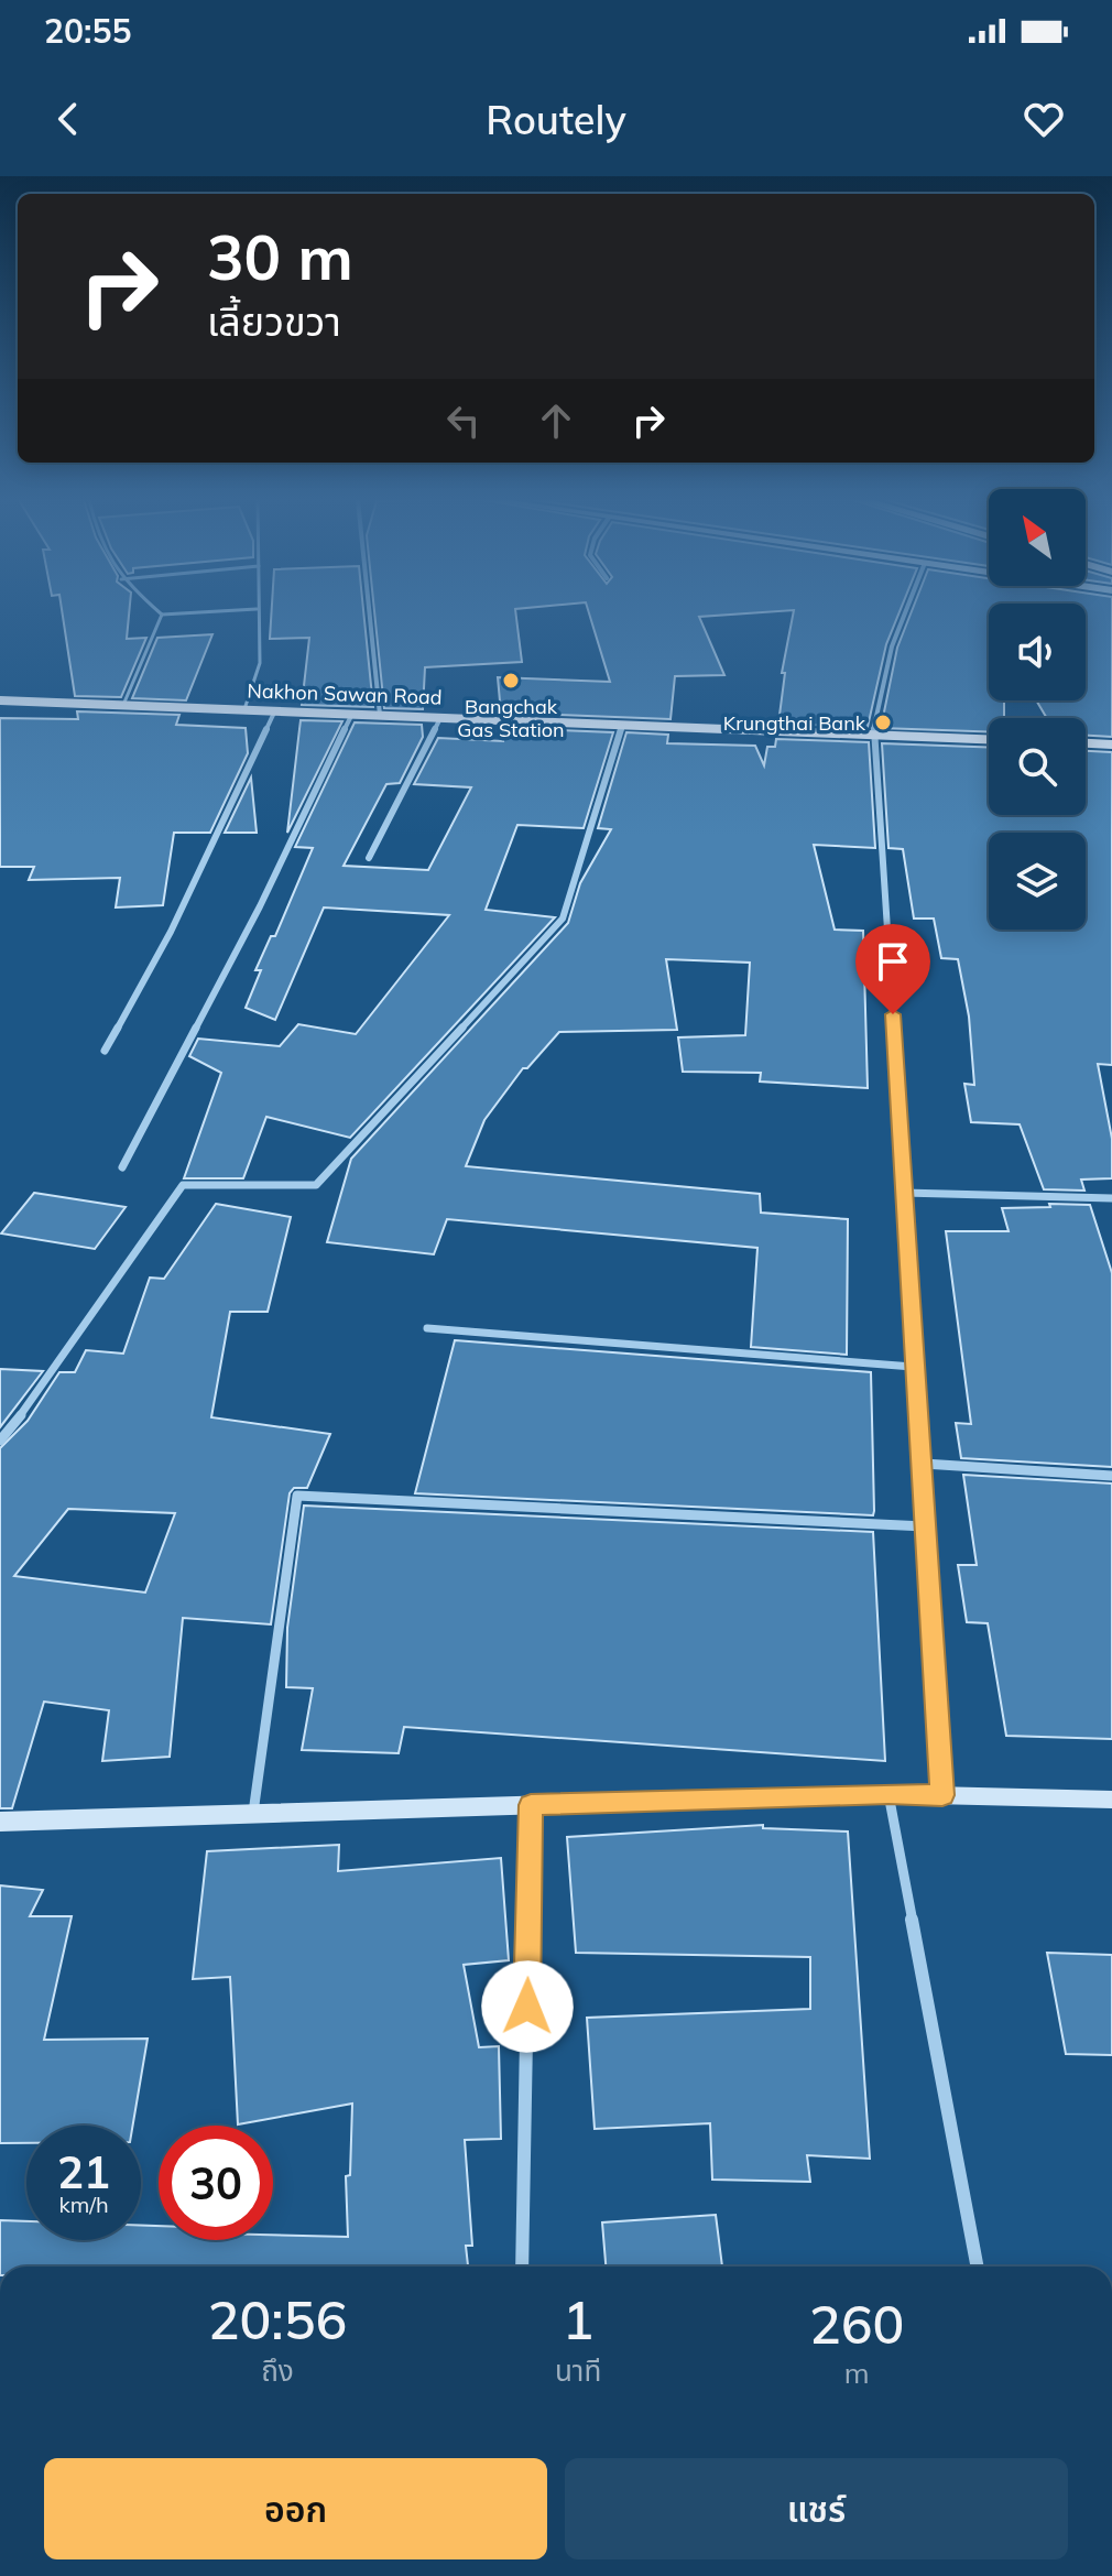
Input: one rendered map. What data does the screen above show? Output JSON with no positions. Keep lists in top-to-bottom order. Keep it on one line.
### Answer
{"streets":{"main road":["Nakhon Sawan Road"]},"places":["Bangchak Gas Station","Krungthai Bank"],"north":"top left","page":{"status":"20:55","header":"Routely","turn":["30 m","เลี้ยวขวา"],"speed":"21 km/h","limit":"30","eta":["20:56","ถึง","1","นาที","260","m"],"buttons":["ออก","แชร์"]}}
